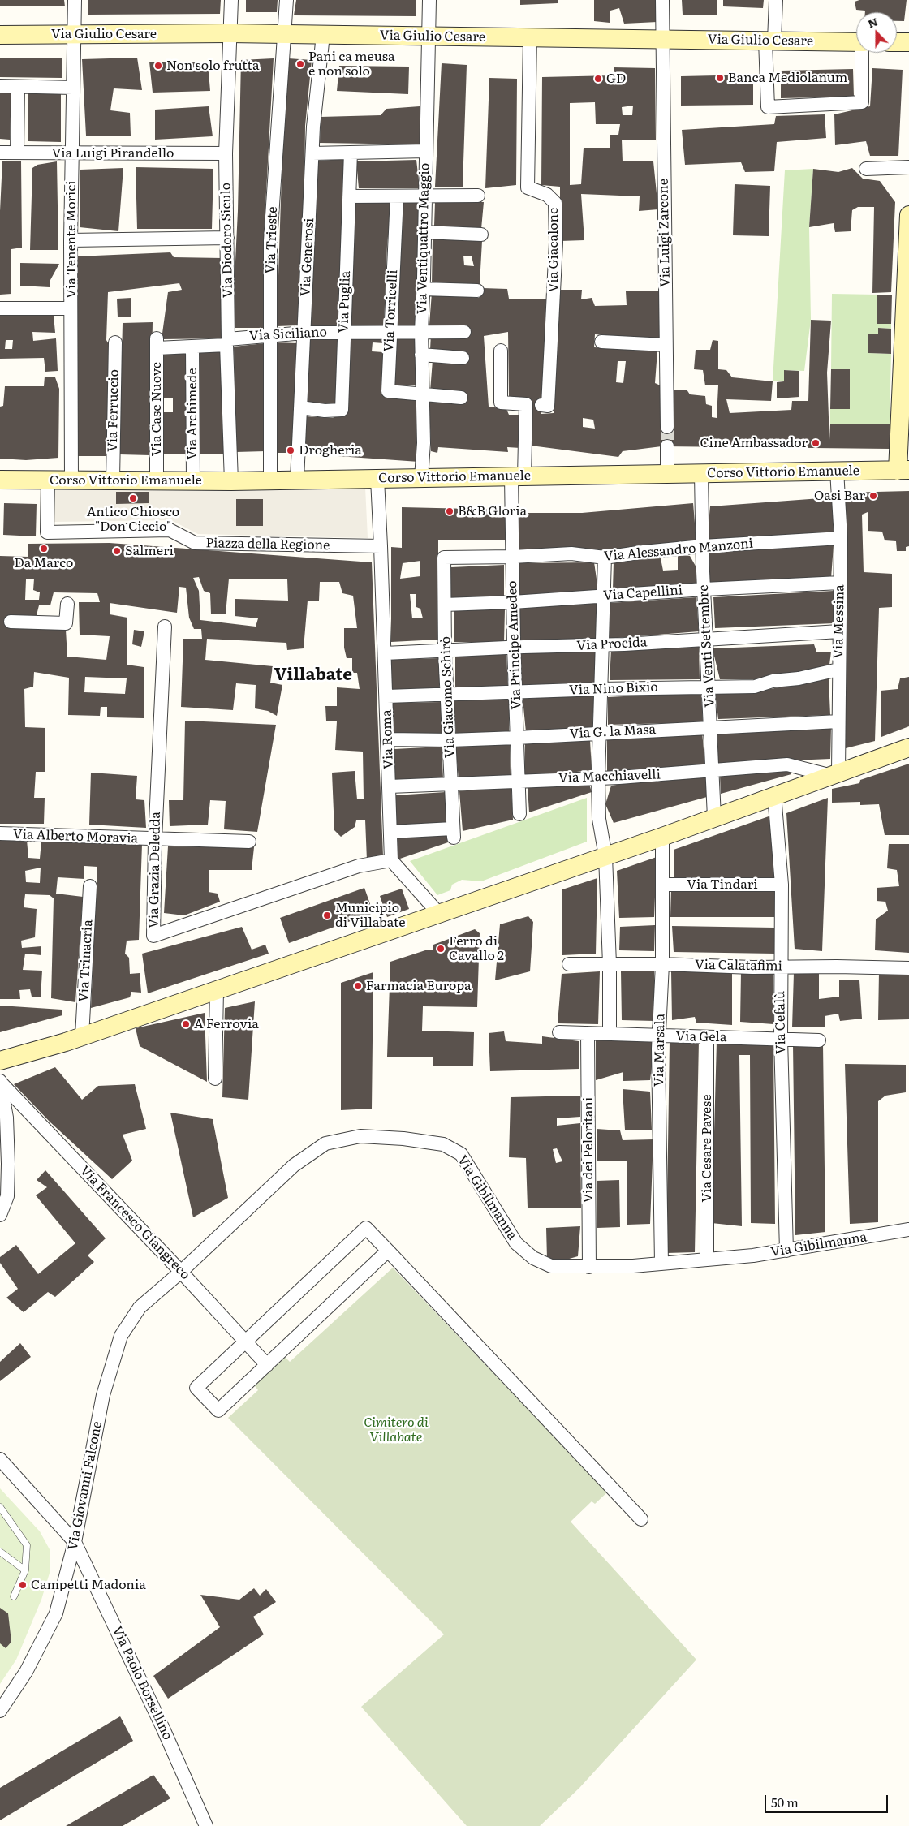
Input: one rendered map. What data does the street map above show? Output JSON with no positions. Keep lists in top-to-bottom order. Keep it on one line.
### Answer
{"streets":{"main road":["Via Giulio Cesare","Corso Vittorio Emanuele"],"street":["Via Luigi Pirandello","Via Luigi Zarcone","Via Ventiquattro Maggio","Via Tenente Morici","Via Diodoro Siculo","Via Trieste","Via Giacalone","Via Generosi","Via Puglia","Via Torricelli","Via Siciliano","Via Case Nuove","Via Ferruccio","Via Archimede","Piazza della Regione","Via Alessandro Manzoni","Via Capellini","Via Messina","Via Procida","Via Principe Amedeo","Via Venti Settembre","Via Nino Bixio","Via Giacomo Schirò","Via G. la Masa","Via Roma","Via Macchiavelli","Via Alberto Moravia","Via Grazia Deledda","Via Tindari","Via Trinacria","Via Calatafimi","Via Cefalù","Via Gela","Via Marsala","Via Cesare Pavese","Via dei Peloritani","Via Gibilmanna","Via Francesco Giangreco","Via Giovanni Falcone","Via Paolo Borsellino"]},"crossings":[["Via Giulio Cesare","Via Luigi Zarcone"],["Via Giulio Cesare","Via Ventiquattro Maggio"],["Via Giulio Cesare","Via Tenente Morici"],["Via Giulio Cesare","Via Diodoro Siculo"],["Via Giulio Cesare","Via Trieste"],["Via Giulio Cesare","Via Giacalone"],["Via Giulio Cesare","Via Generosi"],["Via Luigi Pirandello","Via Tenente Morici"],["Via Luigi Pirandello","Via Diodoro Siculo"],["Via Ventiquattro Maggio","Via Torricelli"],["Via Ventiquattro Maggio","Via Siciliano"],["Via Ventiquattro Maggio","Corso Vittorio Emanuele"],["Via Tenente Morici","Corso Vittorio Emanuele"],["Via Diodoro Siculo","Via Siciliano"],["Via Diodoro Siculo","Corso Vittorio Emanuele"],["Via Trieste","Via Siciliano"],["Via Trieste","Corso Vittorio Emanuele"],["Via Generosi","Via Puglia"],["Via Generosi","Via Siciliano"],["Via Generosi","Corso Vittorio Emanuele"],["Via Puglia","Via Siciliano"],["Via Torricelli","Via Siciliano"],["Via Siciliano","Via Case Nuove"],["Via Siciliano","Via Archimede"],["Via Case Nuove","Corso Vittorio Emanuele"],["Via Ferruccio","Corso Vittorio Emanuele"],["Via Archimede","Corso Vittorio Emanuele"],["Corso Vittorio Emanuele","Piazza della Regione"],["Corso Vittorio Emanuele","Via Messina"],["Corso Vittorio Emanuele","Via Principe Amedeo"],["Corso Vittorio Emanuele","Via Venti Settembre"],["Piazza della Regione","Via Roma"],["Via Alessandro Manzoni","Via Messina"],["Via Alessandro Manzoni","Via Principe Amedeo"],["Via Alessandro Manzoni","Via Venti Settembre"],["Via Alessandro Manzoni","Via Giacomo Schirò"],["Via Capellini","Via Messina"],["Via Capellini","Via Principe Amedeo"],["Via Capellini","Via Venti Settembre"],["Via Capellini","Via Giacomo Schirò"],["Via Messina","Via Procida"],["Via Messina","Via Nino Bixio"],["Via Messina","Via G. la Masa"],["Via Messina","Via Macchiavelli"],["Via Procida","Via Principe Amedeo"],["Via Procida","Via Venti Settembre"],["Via Procida","Via Giacomo Schirò"],["Via Procida","Via Roma"],["Via Principe Amedeo","Via Nino Bixio"],["Via Principe Amedeo","Via G. la Masa"],["Via Principe Amedeo","Via Macchiavelli"],["Via Venti Settembre","Via Nino Bixio"],["Via Venti Settembre","Via G. la Masa"],["Via Venti Settembre","Via Macchiavelli"],["Via Nino Bixio","Via Giacomo Schirò"],["Via Nino Bixio","Via Roma"],["Via Giacomo Schirò","Via G. la Masa"],["Via Giacomo Schirò","Via Roma"],["Via Giacomo Schirò","Via Macchiavelli"],["Via G. la Masa","Via Roma"],["Via Roma","Via Macchiavelli"],["Via Roma","Via Grazia Deledda"],["Via Alberto Moravia","Via Grazia Deledda"],["Via Tindari","Via Cefalù"],["Via Tindari","Via Marsala"],["Via Calatafimi","Via Cefalù"],["Via Calatafimi","Via Marsala"],["Via Cefalù","Via Gela"],["Via Cefalù","Via Gibilmanna"],["Via Gela","Via Marsala"],["Via Gela","Via Cesare Pavese"],["Via Gela","Via dei Peloritani"],["Via Marsala","Via Gibilmanna"],["Via Cesare Pavese","Via Gibilmanna"],["Via dei Peloritani","Via Gibilmanna"],["Via Gibilmanna","Via Francesco Giangreco"],["Via Gibilmanna","Via Giovanni Falcone"],["Via Francesco Giangreco","Via Giovanni Falcone"],["Via Giovanni Falcone","Via Paolo Borsellino"]],"districts":["Villabate"],"parks":["Cimitero di Villabate"],"places":["Pani ca meusa e non solo","Non solo frutta","Banca Mediolanum","GD","Cine Ambassador","Drogheria","Oasi Bar","Antico Chiosco \"Don Ciccio\"","B&B Gloria","Da Marco","Salmeri","Municipio di Villabate","Ferro di Cavallo 2","Farmacia Europa","A Ferrovia","Campetti Madonia"],"scale_bar":"50 m","north":"top"}
